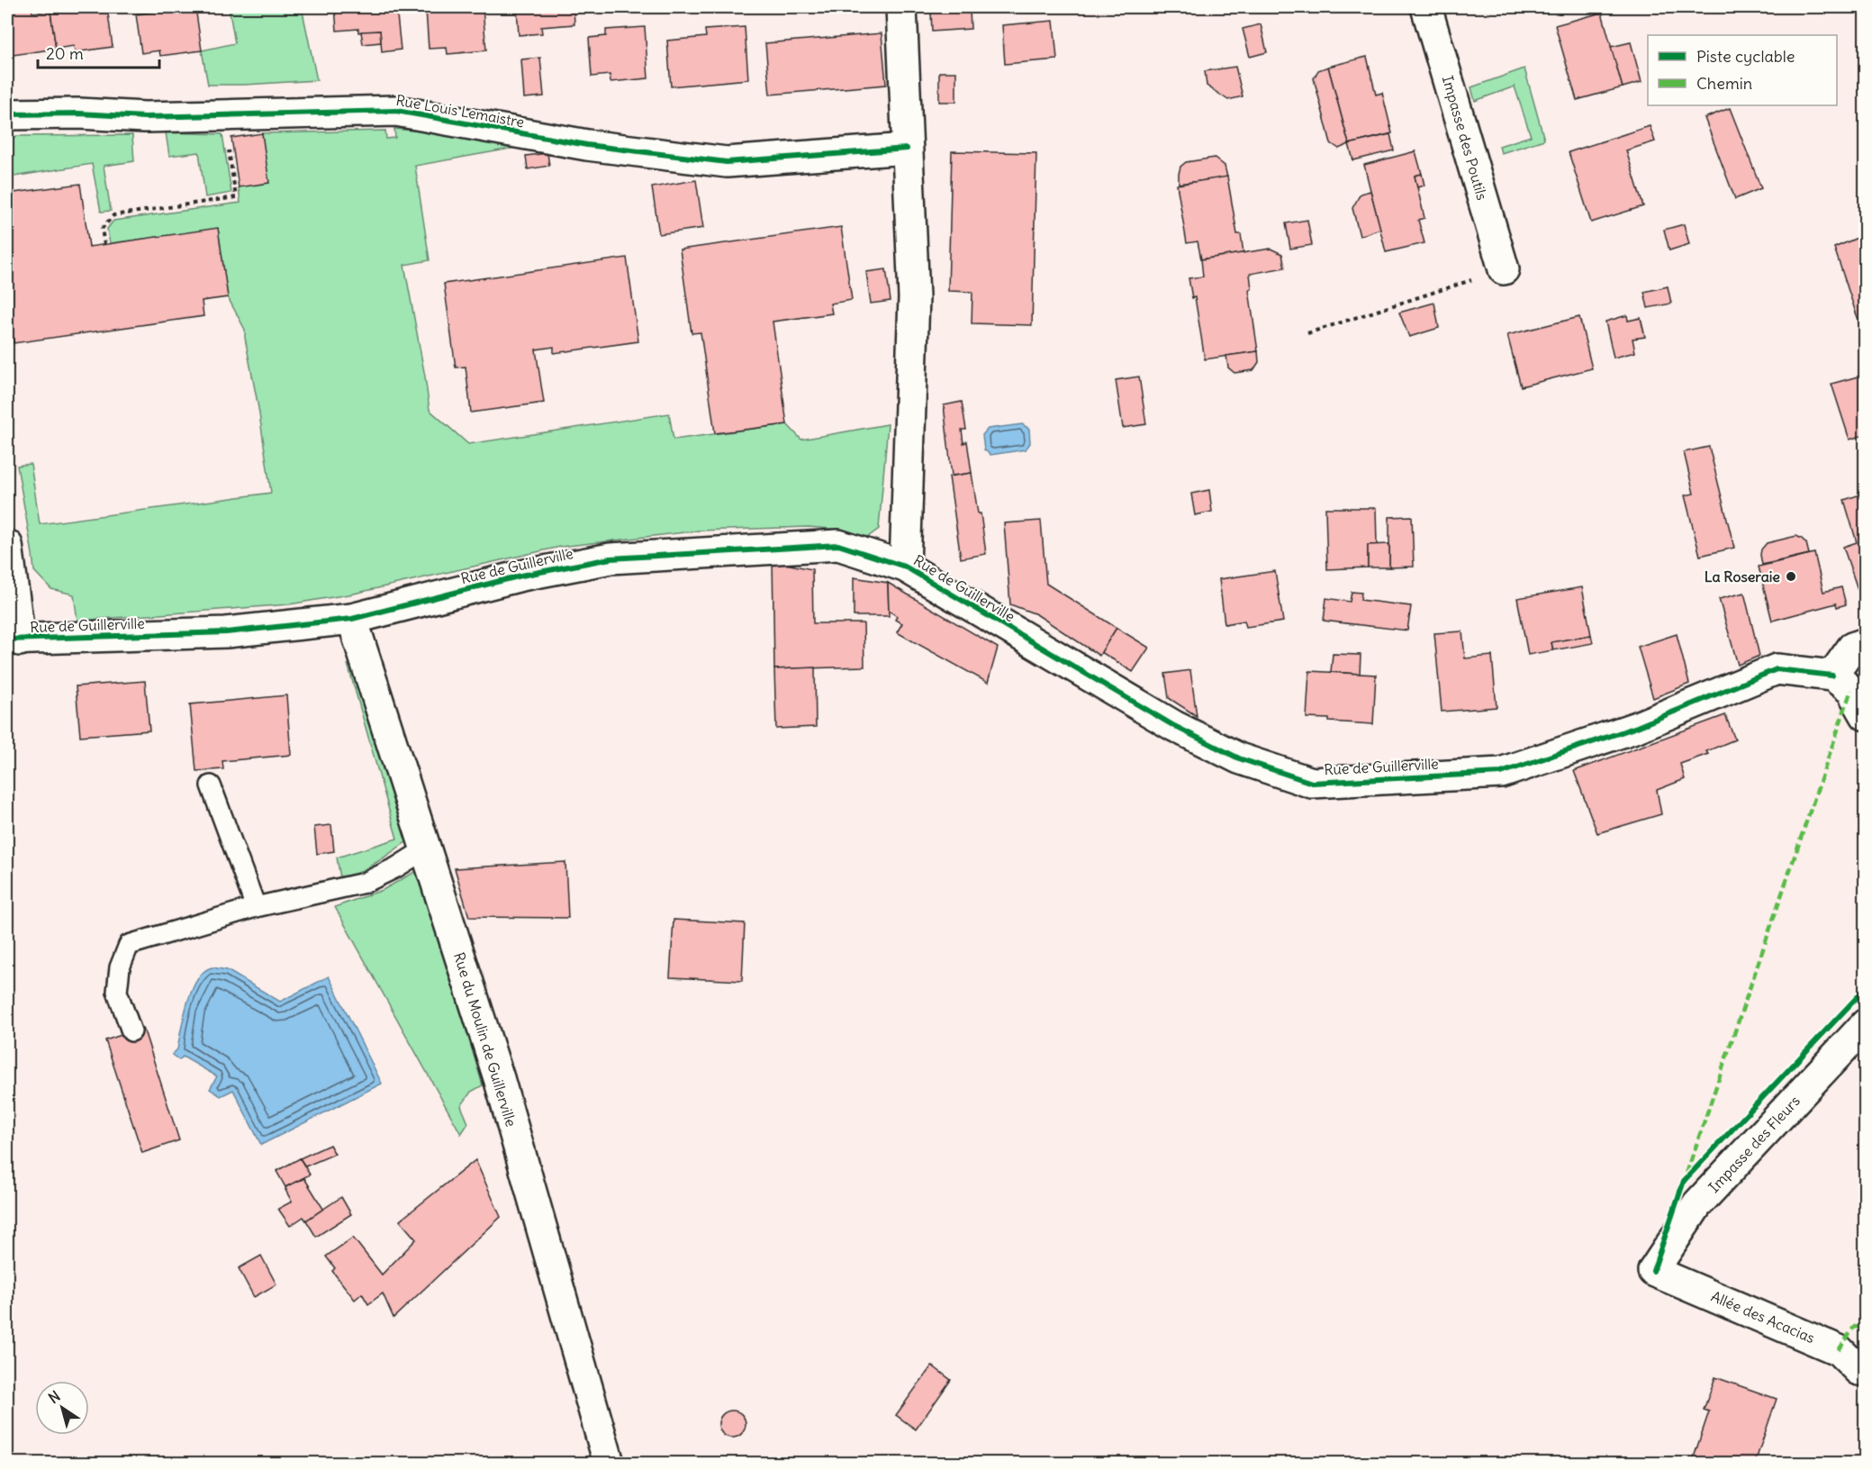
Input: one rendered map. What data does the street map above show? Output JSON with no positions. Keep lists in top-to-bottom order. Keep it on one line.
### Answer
{"streets":{"street":["Rue Louis Lemaistre","Impasse des Poutils","Rue de Guillerville","Rue du Moulin de Guillerville","Impasse des Fleurs","Allée des Acacias"]},"crossings":[["Rue de Guillerville","Rue du Moulin de Guillerville"],["Impasse des Fleurs","Allée des Acacias"]],"places":["La Roseraie"],"legend":["Piste cyclable","Chemin"],"scale_bar":"20 m","north":"top left"}
